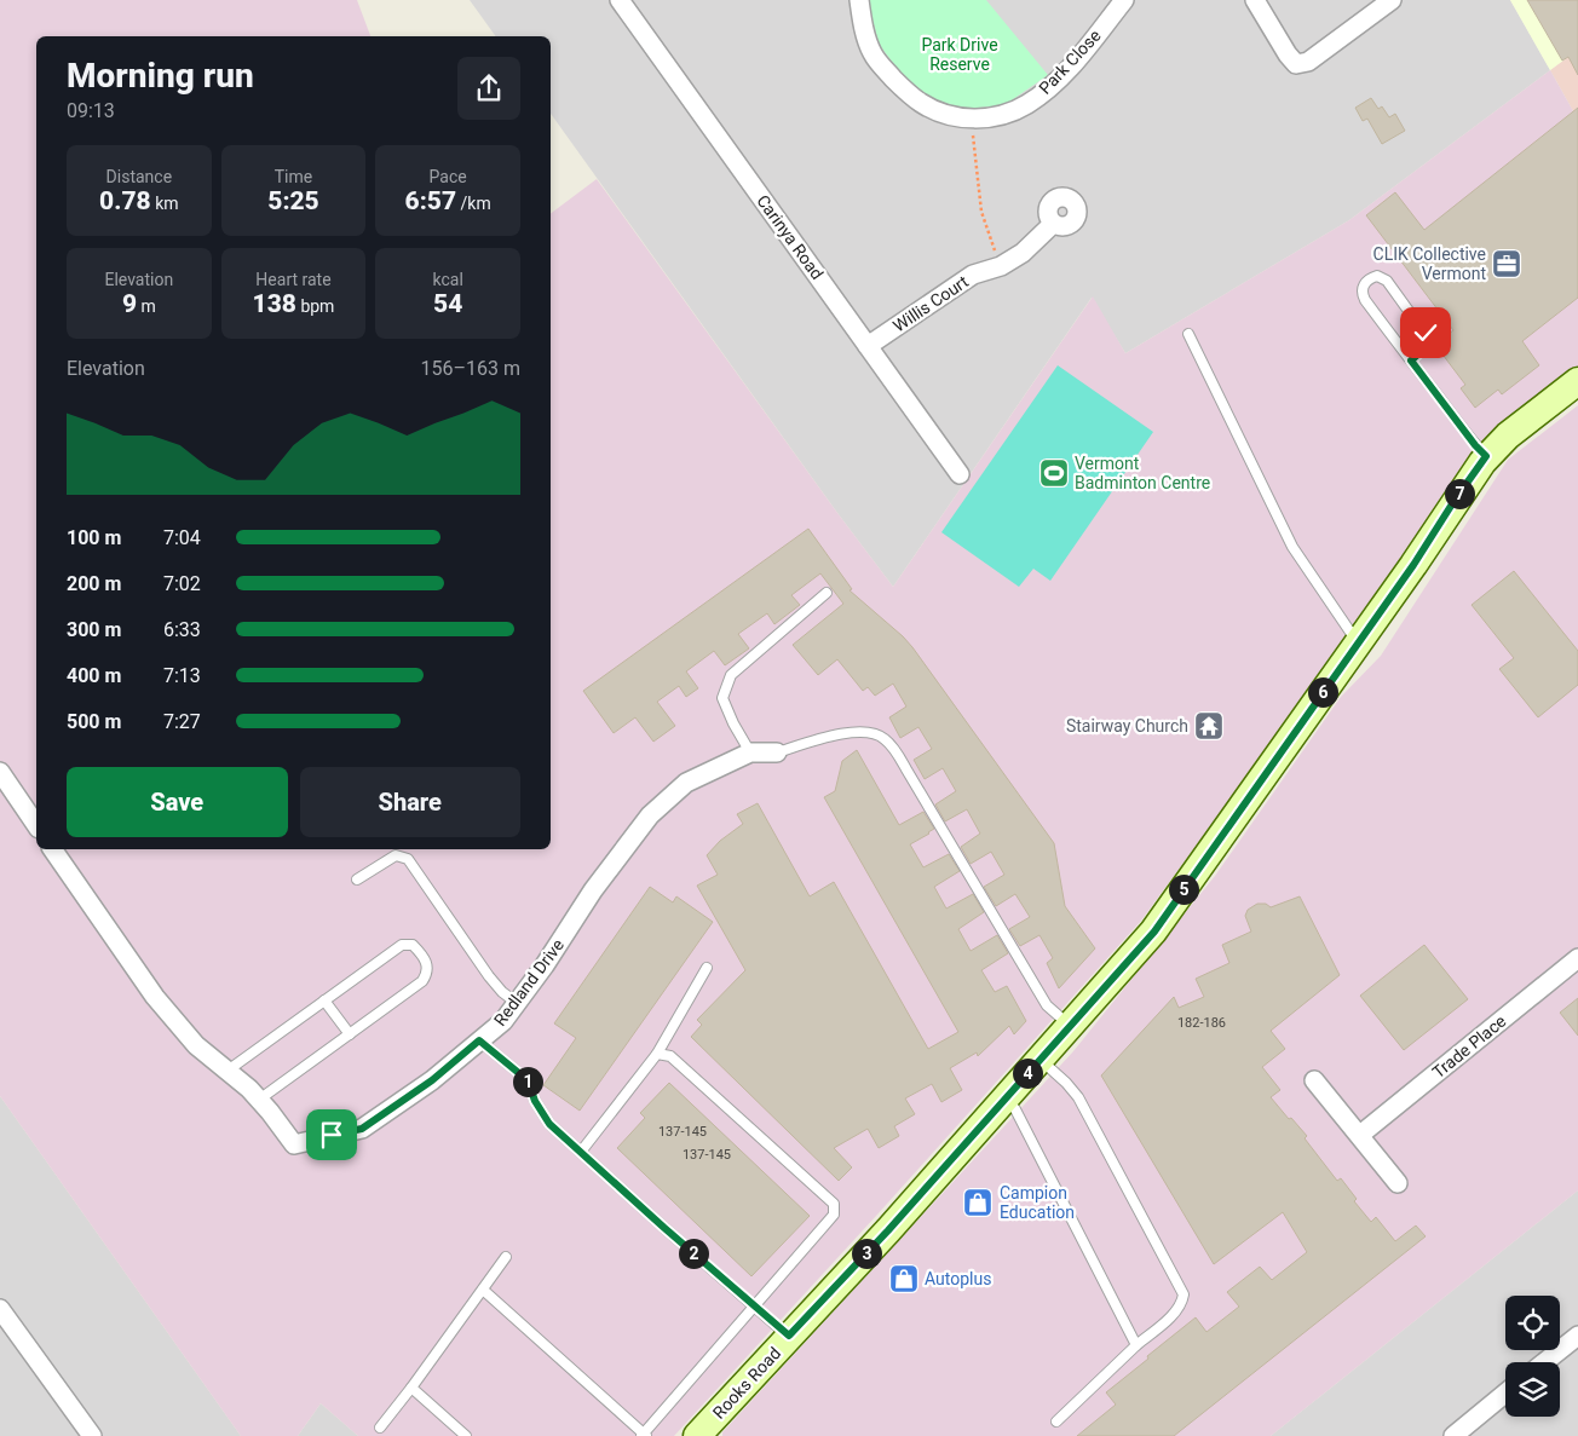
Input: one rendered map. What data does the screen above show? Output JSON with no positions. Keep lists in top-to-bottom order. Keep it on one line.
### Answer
{"streets":{"street":["Park Close","Carinya Road","Willis Court","Redland Drive","Trade Place","Rooks Road"]},"crossings":[["Carinya Road","Willis Court"]],"parks":["Park Drive Reserve"],"places":{"office":["CLIK Collective Vermont"],"sports":["Vermont Badminton Centre"],"temple":["Stairway Church"],"shop":["Campion Education","Autoplus"]},"house_numbers":["182-186","137-145","137-145"],"page":{"heading":["Morning run","09:13"],"stats":[["Distance","0.78 km"],["Time","5:25"],["Pace","6:57 /km"],["Elevation","9 m"],["Heart rate","138 bpm"],["kcal","54"]],"chart":["Elevation","156–163 m"],"pins":["7","6","5","4","1","2","3"],"list":[{"name":"100 m","note":"7:04"},{"name":"200 m","note":"7:02"},{"name":"300 m","note":"6:33"},{"name":"400 m","note":"7:13"},{"name":"500 m","note":"7:27"}],"buttons":["Save","Share"]}}
